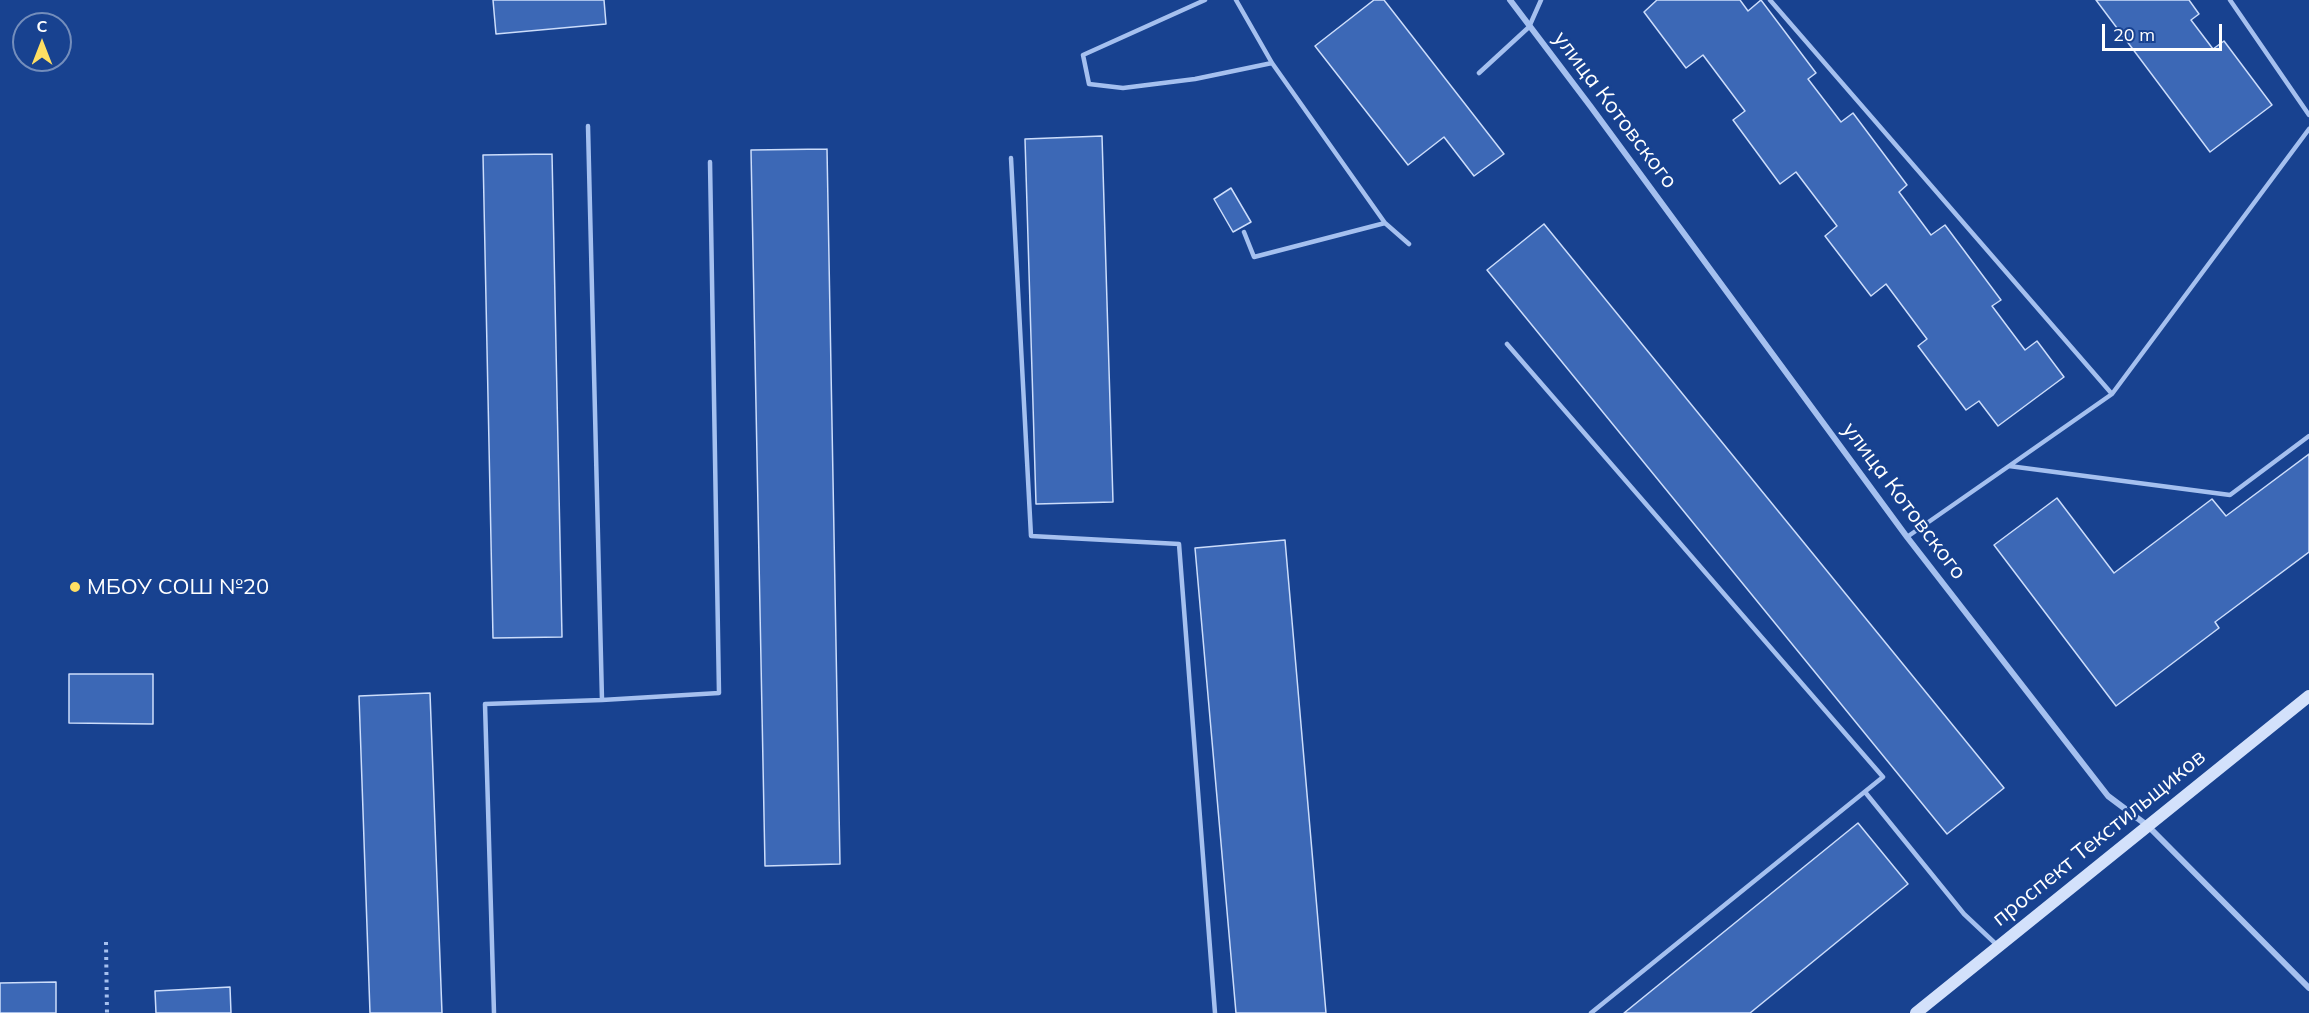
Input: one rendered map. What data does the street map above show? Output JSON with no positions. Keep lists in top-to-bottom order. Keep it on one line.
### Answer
{"streets":{"main road":["проспект Текстильщиков"],"street":["улица Котовского"]},"crossings":[["улица Котовского","проспект Текстильщиков"]],"places":["МБОУ СОШ №20"],"scale_bar":"20 m","north":"top"}
